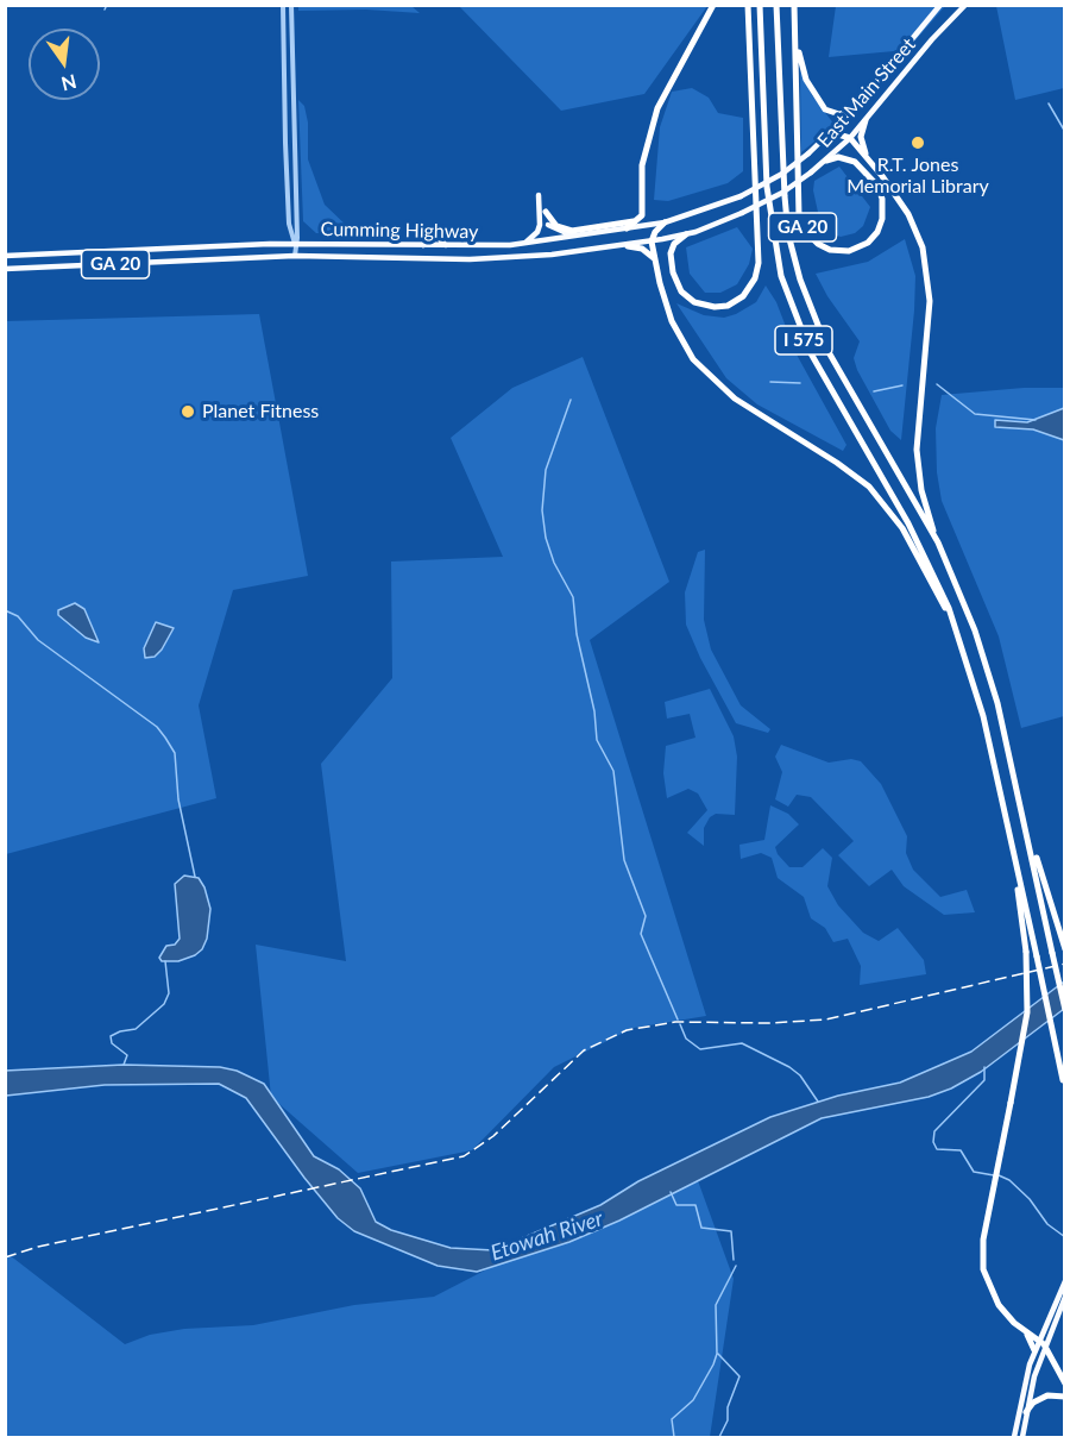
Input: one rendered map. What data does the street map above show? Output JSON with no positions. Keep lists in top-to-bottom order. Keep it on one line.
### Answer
{"streets":{"highway":["GA 20","I 575"],"main road":["East Main Street","Cumming Highway"]},"crossings":[["East Main Street","GA 20"],["East Main Street","Cumming Highway"]],"water":["Etowah River"],"places":["R.T. Jones Memorial Library","Planet Fitness"],"north":"bottom"}
